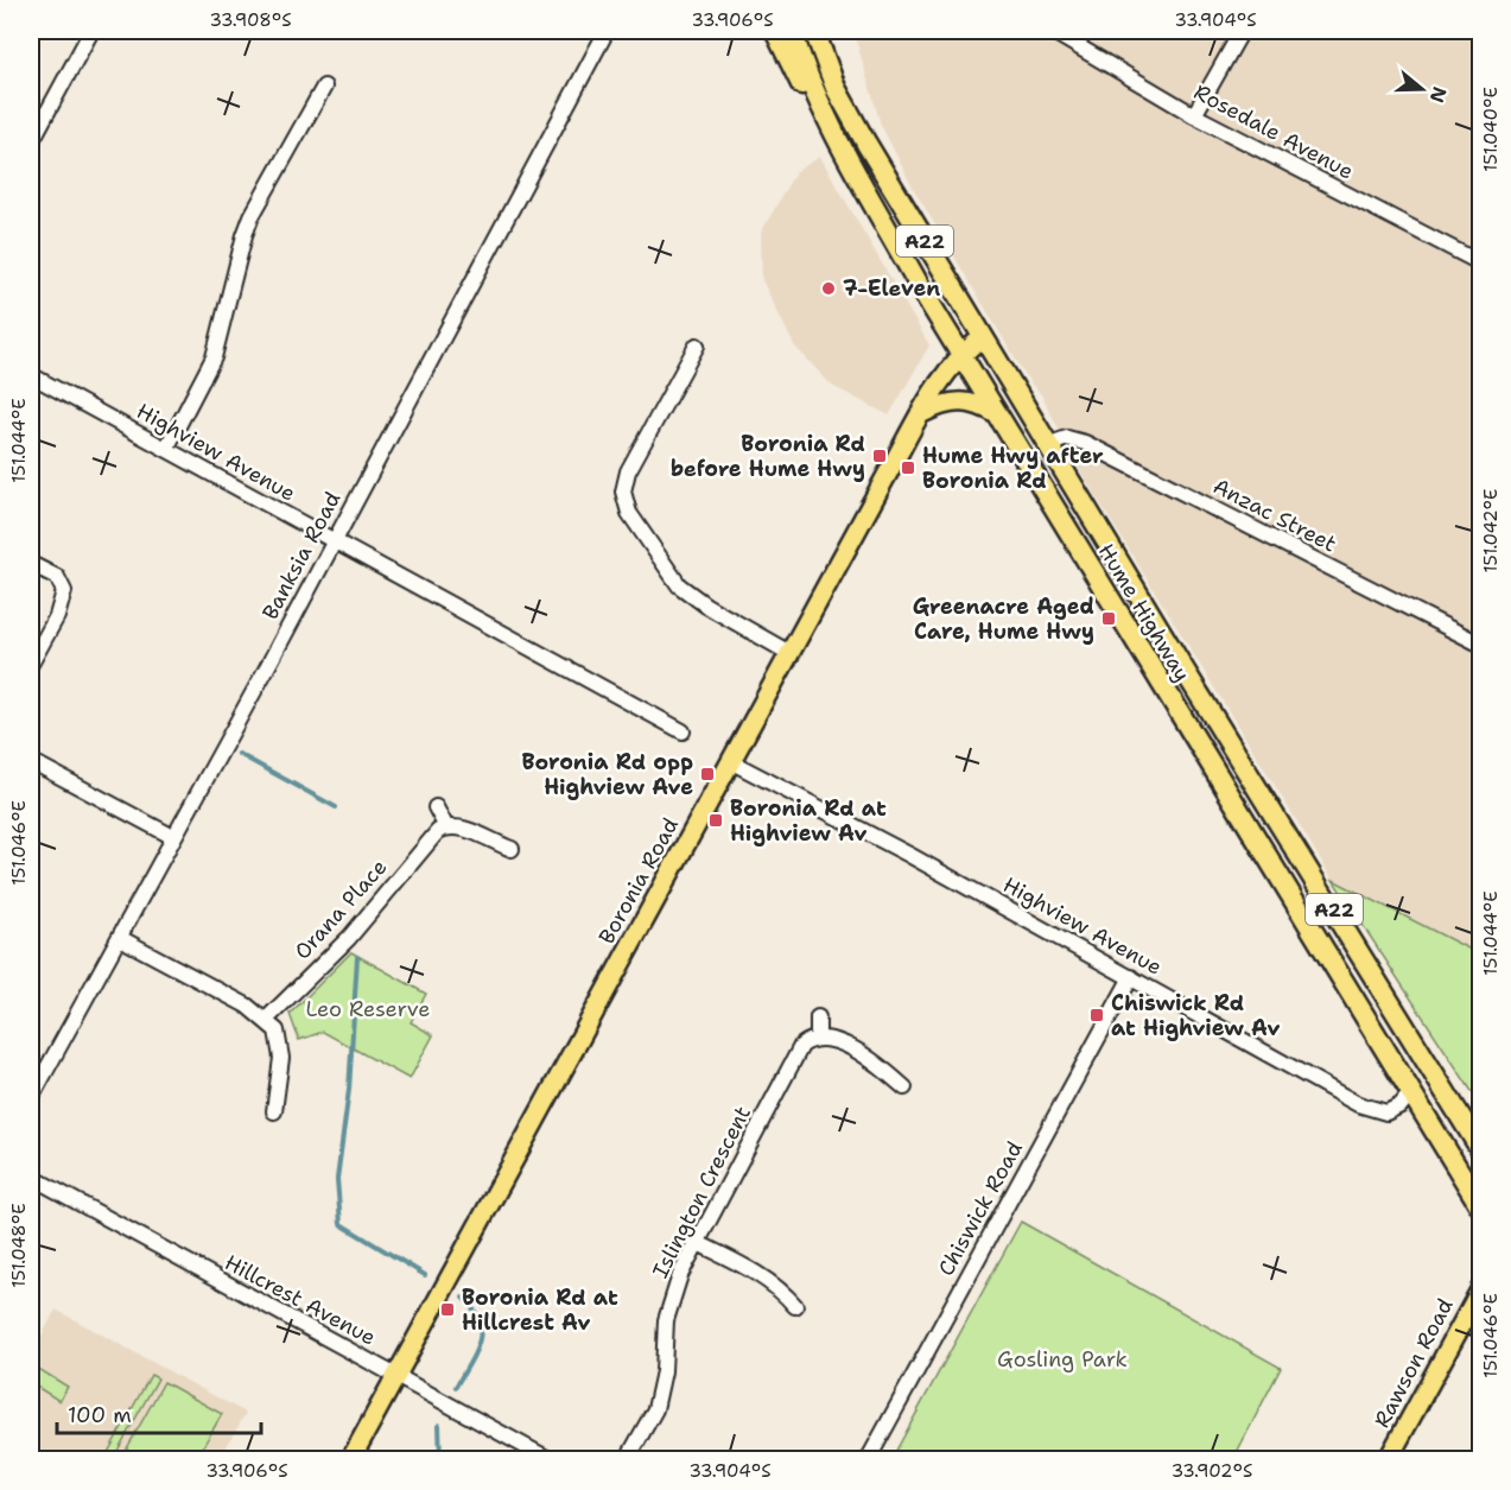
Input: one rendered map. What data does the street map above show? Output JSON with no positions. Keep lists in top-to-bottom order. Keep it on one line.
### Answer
{"streets":{"highway":["A22","Hume Highway"],"main road":["Boronia Road","Rawson Road"],"street":["Rosedale Avenue","Highview Avenue","Anzac Street","Banksia Road","Orana Place","Islington Crescent","Chiswick Road","Hillcrest Avenue"]},"crossings":[["Highview Avenue","Banksia Road"],["Highview Avenue","Hume Highway"],["Highview Avenue","Boronia Road"],["Highview Avenue","Chiswick Road"],["Anzac Street","Hume Highway"],["Hume Highway","Boronia Road"],["Boronia Road","Hillcrest Avenue"]],"parks":["Leo Reserve","Gosling Park"],"places":{"other":["7-Eleven"],"transit":["Boronia Rd before Hume Hwy","Hume Hwy after Boronia Rd","Greenacre Aged Care, Hume Hwy","Boronia Rd opp Highview Ave","Boronia Rd at Highview Av","Chiswick Rd at Highview Av","Boronia Rd at Hillcrest Av"]},"scale_bar":"100 m","north":"right","coordinates":["33.908°S","33.906°S","33.904°S","151.040°E","151.044°E","151.042°E","151.046°E","151.048°E","33.902°S"]}
